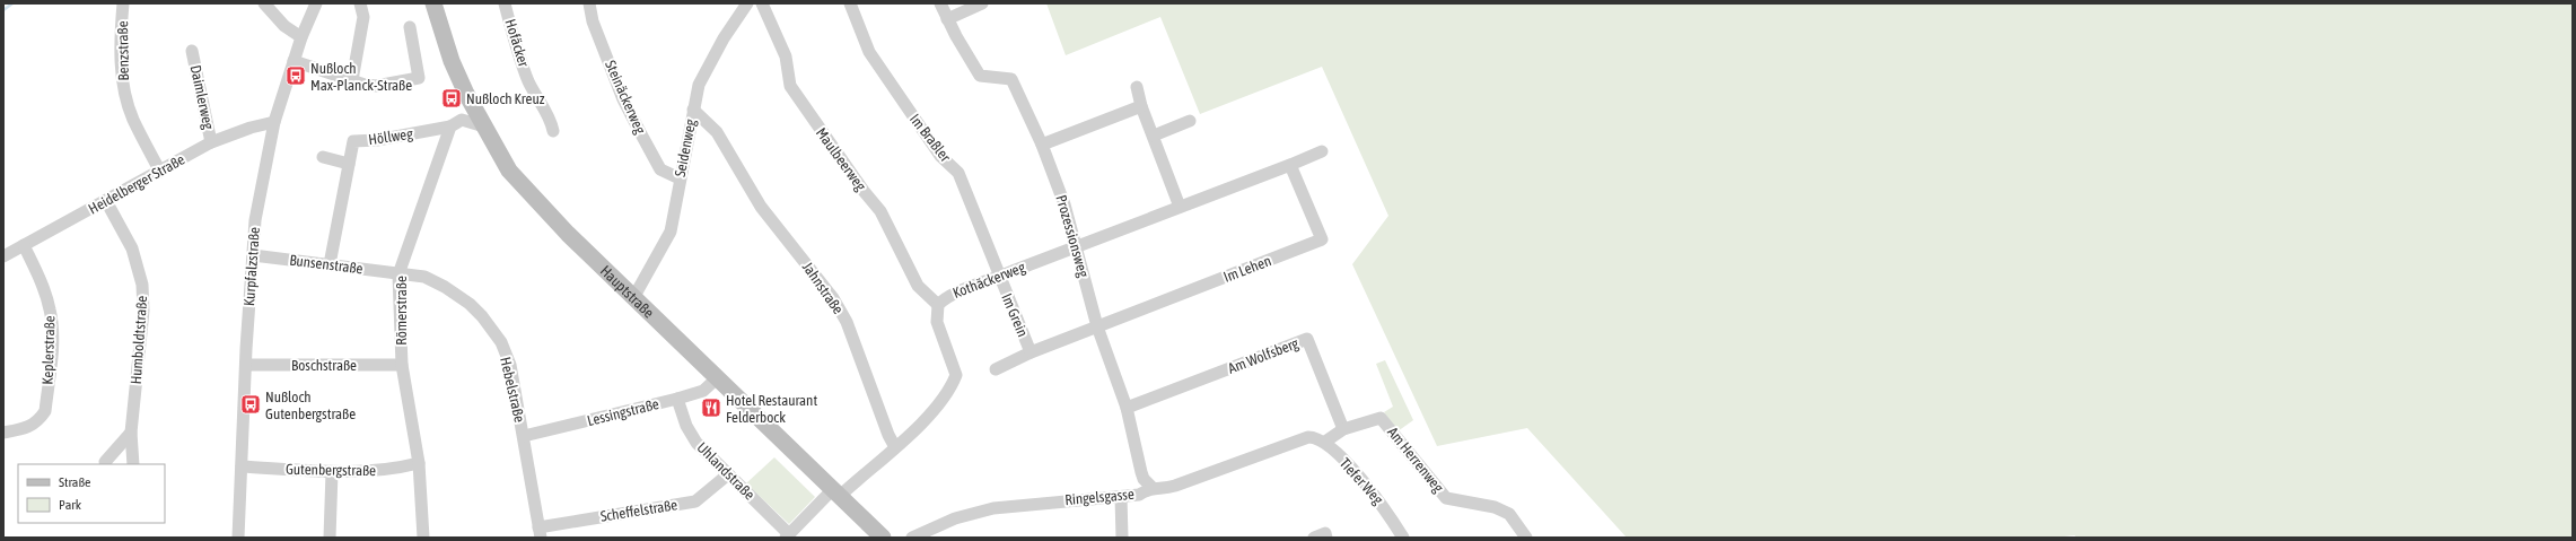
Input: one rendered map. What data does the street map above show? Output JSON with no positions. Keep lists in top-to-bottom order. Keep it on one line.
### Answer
{"streets":{"main road":["Hauptstraße"],"street":["Hofäcker","Benzstraße","Daimlerweg","Steinäckerweg","Höllweg","Im Braßler","Seidenweg","Maulbeerweg","Heidelberger Straße","Prozessionsweg","Bunsenstraße","Kurpfalzstraße","Im Lehen","Kothäckerweg","Jahnstraße","Römerstraße","Im Grein","Humboldtstraße","Keplerstraße","Am Wolfsberg","Boschstraße","Hebelstraße","Lessingstraße","Am Herrenweg","Gutenbergstraße","Uhlandstraße","Tiefer Weg","Ringelsgasse","Scheffelstraße"]},"crossings":[["Benzstraße","Heidelberger Straße"],["Daimlerweg","Heidelberger Straße"],["Steinäckerweg","Seidenweg"],["Höllweg","Bunsenstraße"],["Höllweg","Römerstraße"],["Im Braßler","Kothäckerweg"],["Im Braßler","Im Grein"],["Seidenweg","Jahnstraße"],["Seidenweg","Hauptstraße"],["Maulbeerweg","Kothäckerweg"],["Heidelberger Straße","Kurpfalzstraße"],["Heidelberger Straße","Humboldtstraße"],["Heidelberger Straße","Keplerstraße"],["Prozessionsweg","Im Lehen"],["Prozessionsweg","Kothäckerweg"],["Prozessionsweg","Im Grein"],["Prozessionsweg","Am Wolfsberg"],["Prozessionsweg","Ringelsgasse"],["Bunsenstraße","Kurpfalzstraße"],["Bunsenstraße","Römerstraße"],["Bunsenstraße","Hebelstraße"],["Kurpfalzstraße","Boschstraße"],["Kurpfalzstraße","Gutenbergstraße"],["Im Lehen","Im Grein"],["Kothäckerweg","Jahnstraße"],["Kothäckerweg","Im Grein"],["Hauptstraße","Lessingstraße"],["Römerstraße","Boschstraße"],["Römerstraße","Hebelstraße"],["Römerstraße","Gutenbergstraße"],["Am Wolfsberg","Am Herrenweg"],["Hebelstraße","Lessingstraße"],["Hebelstraße","Scheffelstraße"],["Lessingstraße","Uhlandstraße"],["Am Herrenweg","Tiefer Weg"],["Am Herrenweg","Ringelsgasse"],["Uhlandstraße","Scheffelstraße"],["Tiefer Weg","Ringelsgasse"]],"places":{"bus stop":["Nußloch Max-Planck-Straße","Nußloch Kreuz","Nußloch Gutenbergstraße"],"restaurant":["Hotel Restaurant Felderbock"]},"legend":["Straße","Park"]}
